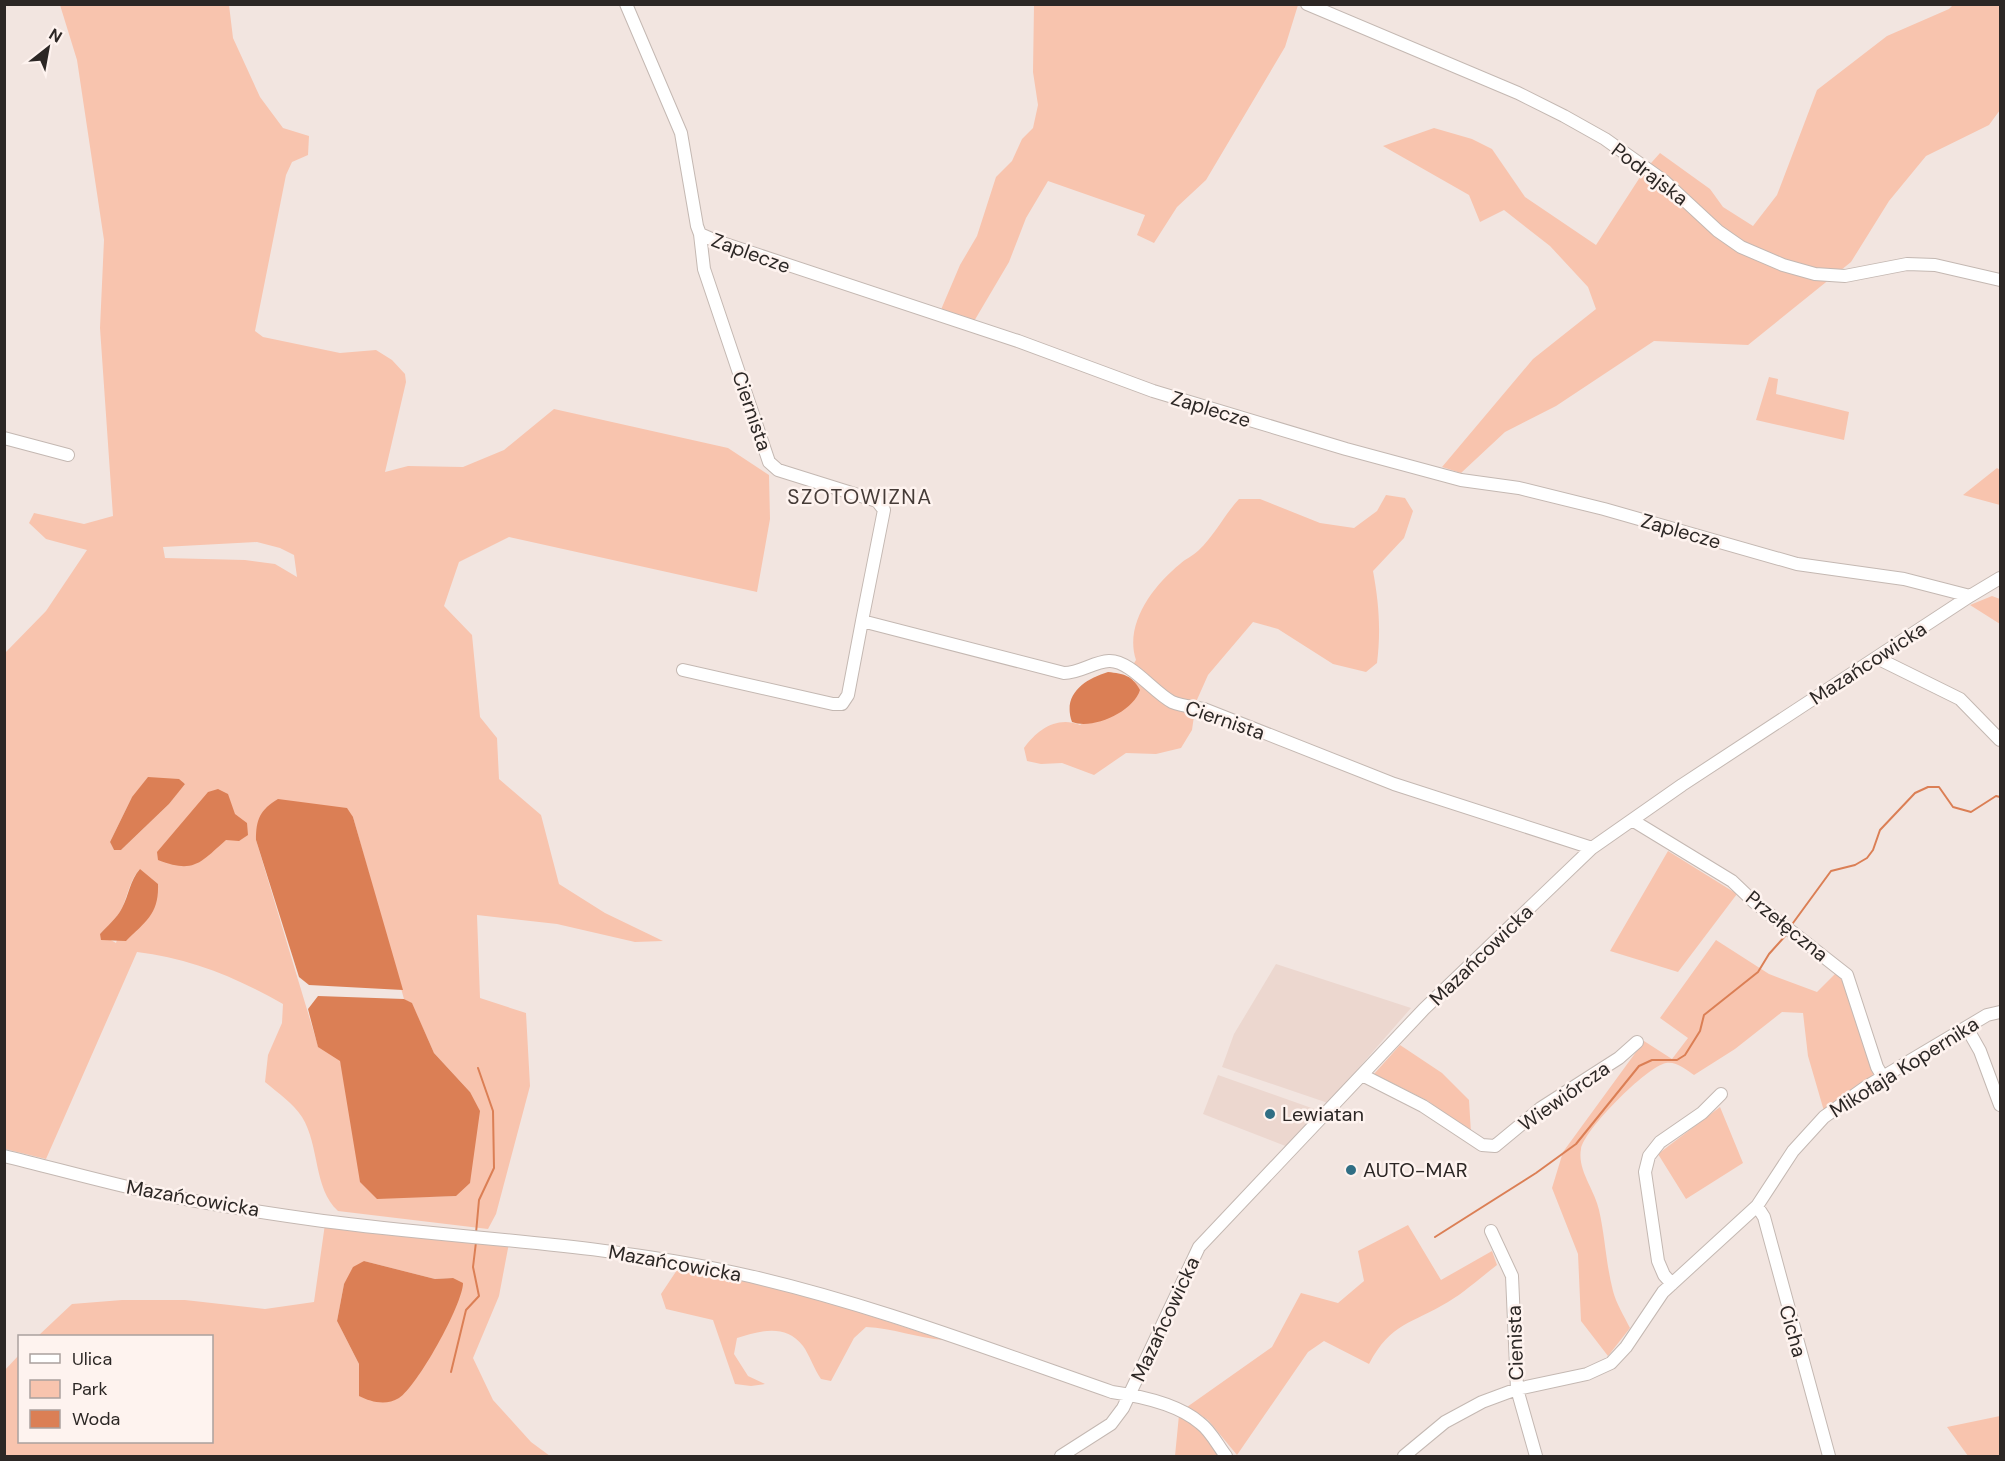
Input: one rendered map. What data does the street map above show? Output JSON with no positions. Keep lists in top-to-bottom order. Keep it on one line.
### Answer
{"streets":{"street":["Podrajska","Zaplecze","Ciernista","Mazańcowicka","Przełęczna","Mikołaja Kopernika","Wiewiórcza","Cicha","Cienista"]},"crossings":[["Zaplecze","Ciernista"],["Zaplecze","Mazańcowicka"],["Ciernista","Mazańcowicka"],["Mazańcowicka","Przełęczna"],["Mazańcowicka","Wiewiórcza"],["Przełęczna","Mikołaja Kopernika"],["Mikołaja Kopernika","Cicha"],["Mikołaja Kopernika","Cienista"]],"districts":["SZOTOWIZNA"],"places":["Lewiatan","AUTO-MAR"],"legend":["Ulica","Park","Woda"],"north":"top right"}
